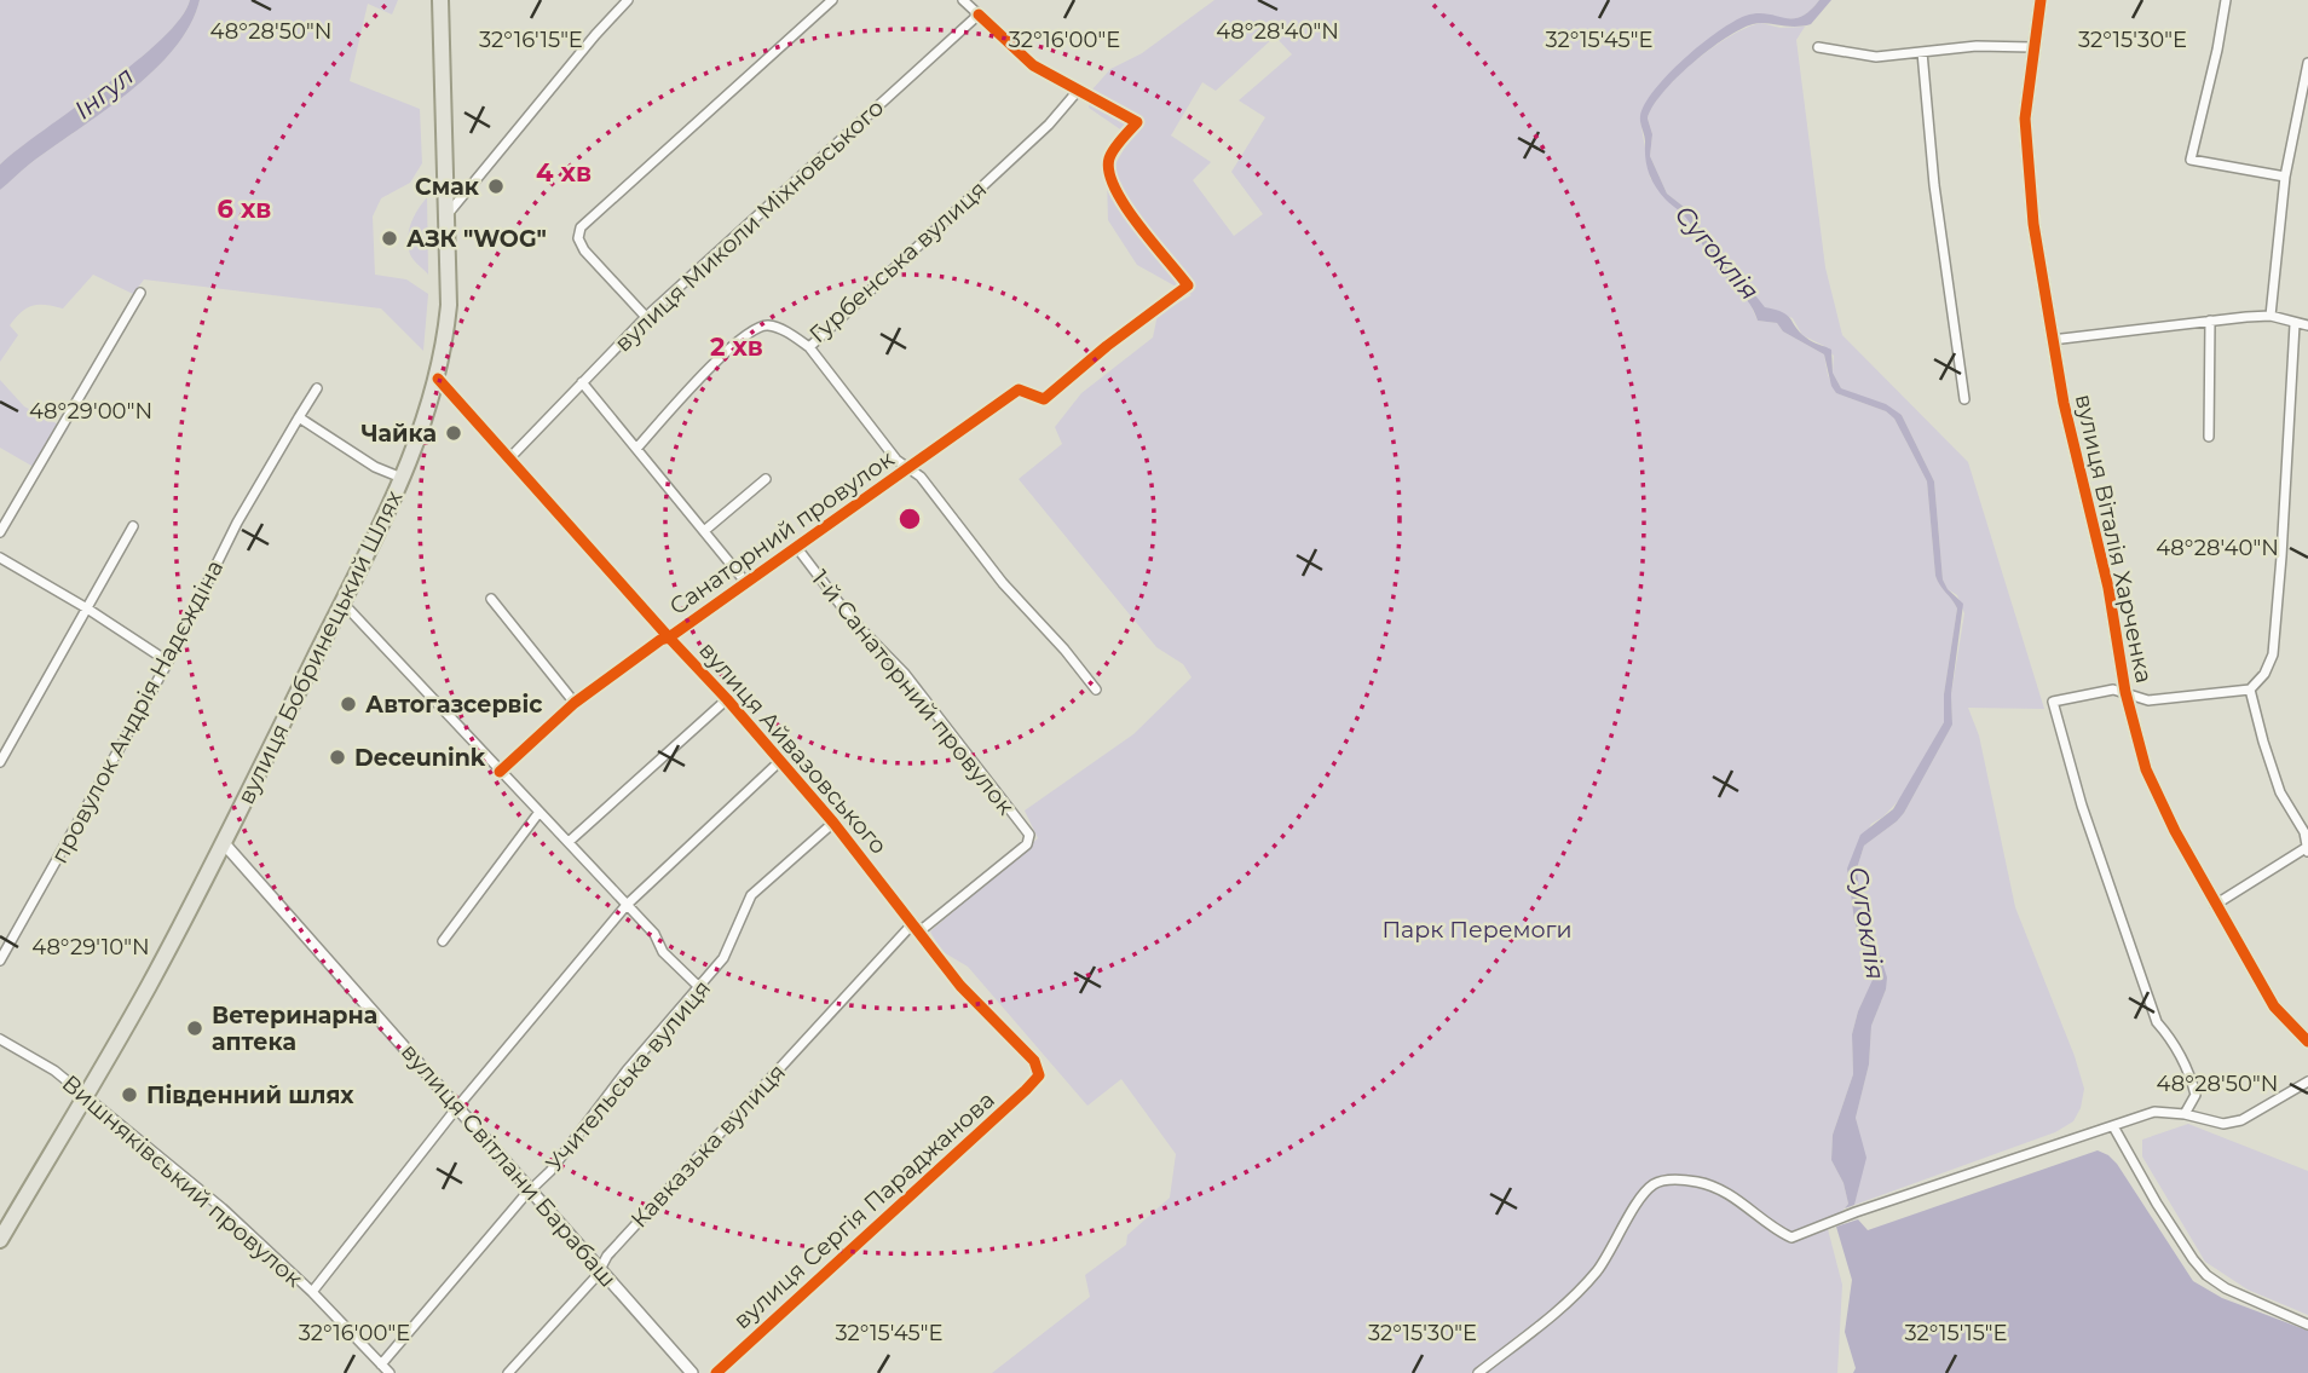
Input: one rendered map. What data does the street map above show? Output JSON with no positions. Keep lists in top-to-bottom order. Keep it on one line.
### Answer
{"streets":{"main road":["вулиця Бобринецький Шлях"],"street":["вулиця Миколи Міхновського","Гурбенська вулиця","Санаторний провулок","вулиця Віталія Харченка","1-й Санаторний провулок","провулок Андрія Надєждіна","вулиця Айвазовського","Учительська вулиця","Кавказька вулиця","вулиця Світлани Барабаш","Вишняківський провулок","вулиця Сергія Параджанова"]},"crossings":[["вулиця Миколи Міхновського","Санаторний провулок"],["вулиця Миколи Міхновського","вулиця Айвазовського"],["Гурбенська вулиця","Санаторний провулок"],["Санаторний провулок","1-й Санаторний провулок"],["Санаторний провулок","вулиця Айвазовського"],["вулиця Бобринецький Шлях","вулиця Айвазовського"],["вулиця Бобринецький Шлях","вулиця Світлани Барабаш"],["вулиця Бобринецький Шлях","Вишняківський провулок"],["1-й Санаторний провулок","Кавказька вулиця"],["вулиця Айвазовського","Учительська вулиця"],["вулиця Айвазовського","Кавказька вулиця"],["вулиця Айвазовського","вулиця Сергія Параджанова"],["Учительська вулиця","вулиця Світлани Барабаш"],["Учительська вулиця","Вишняківський провулок"],["Кавказька вулиця","вулиця Світлани Барабаш"]],"water":["Інгул","Сугоклія"],"parks":["Парк Перемоги"],"places":["Смак","АЗК \"WOG\"","Чайка","Автогазсервіс","Deceunink","Ветеринарна аптека","Південний шлях"],"coordinates":["48°28'50\"N","48°28'40\"N","32°16'15\"E","32°16'00\"E","32°15'45\"E","32°15'30\"E","48°29'00\"N","48°29'10\"N","32°15'15\"E"],"rings":["4 хв","6 хв","2 хв"]}
